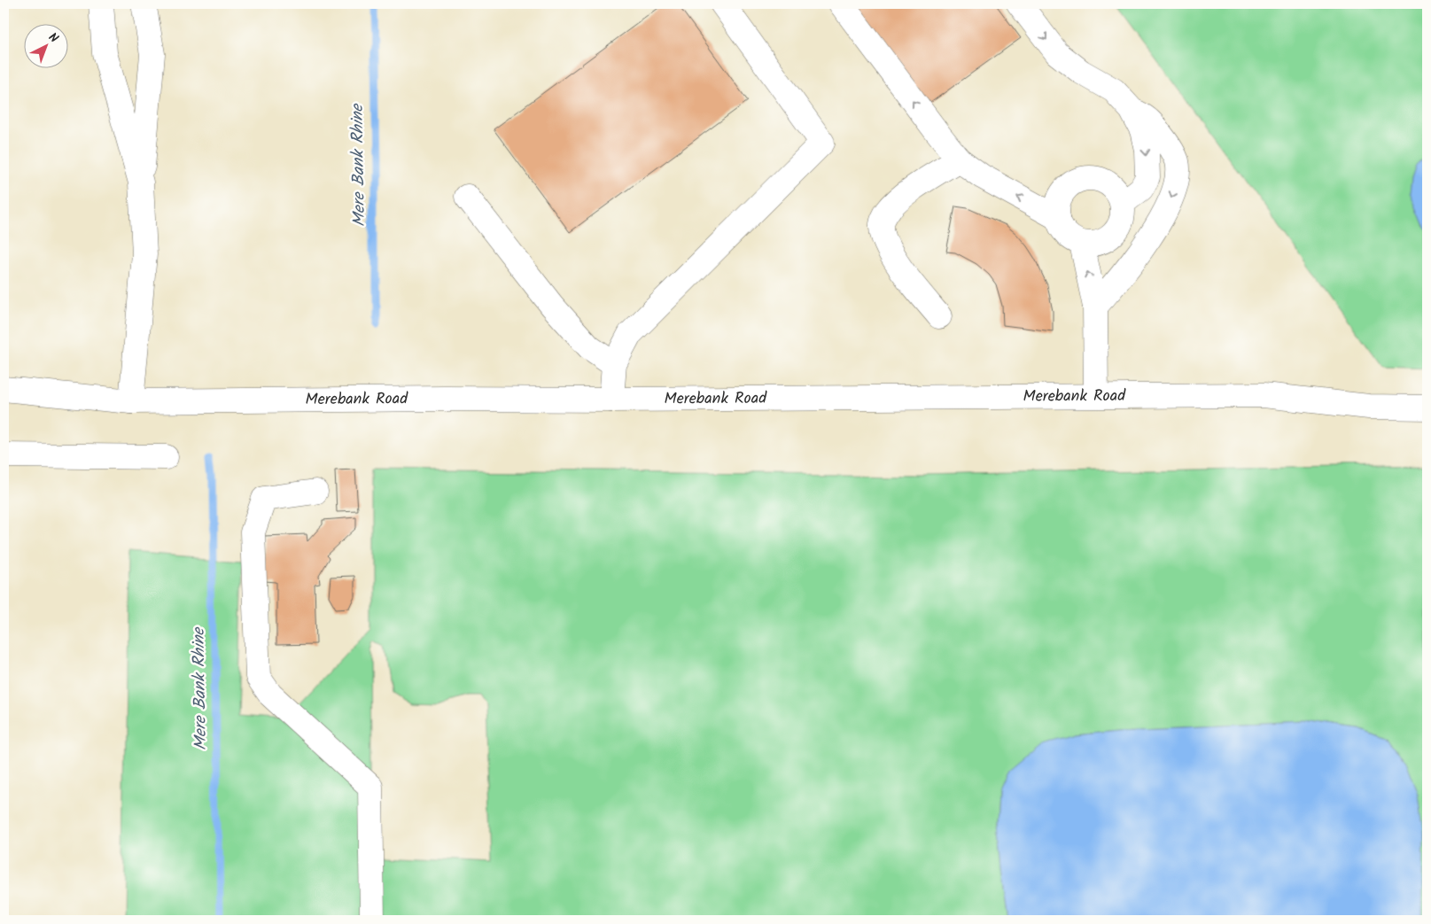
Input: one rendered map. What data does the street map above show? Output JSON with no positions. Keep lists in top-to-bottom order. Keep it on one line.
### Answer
{"streets":{"street":["Merebank Road"]},"water":["Mere Bank Rhine"],"north":"top right"}
